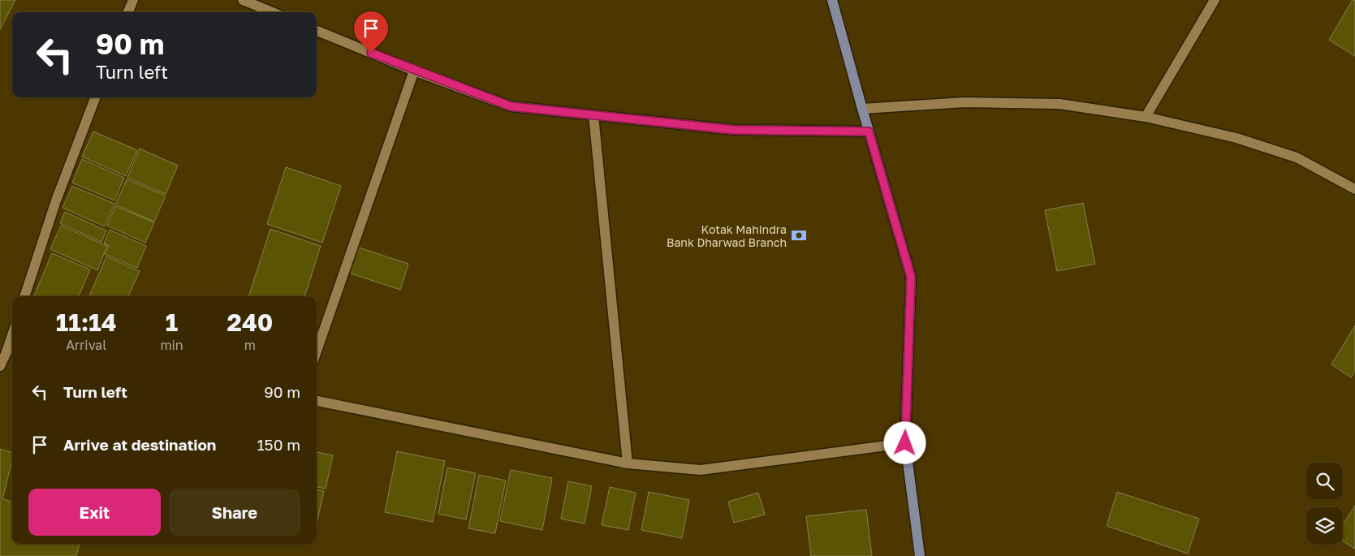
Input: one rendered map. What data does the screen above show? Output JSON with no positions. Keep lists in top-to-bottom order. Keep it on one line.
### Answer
{"places":{"bank":["Kotak Mahindra Bank Dharwad Branch"]},"page":{"turn":["90 m","Turn left"],"eta":["11:14","Arrival","1","min","240","m"],"list":[{"name":"Turn left","value":"90 m"},{"name":"Arrive at destination","value":"150 m"}],"buttons":["Exit","Share"]}}
